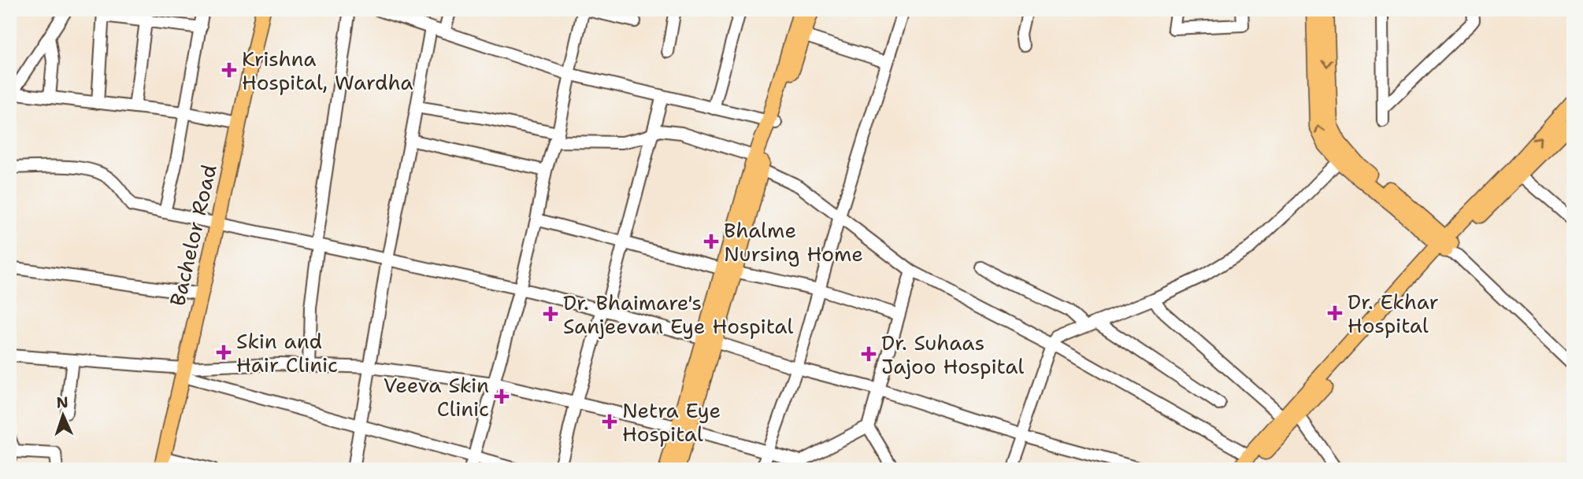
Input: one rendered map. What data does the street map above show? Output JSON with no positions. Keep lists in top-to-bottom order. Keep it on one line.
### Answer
{"streets":{"main road":["Bachelor Road"]},"places":{"health":["Krishna Hospital, Wardha","Bhalme Nursing Home","Dr. Ekhar Hospital","Dr. Bhaimare's Sanjeevan Eye Hospital","Skin and Hair Clinic","Dr. Suhaas Jajoo Hospital","Veeva Skin Clinic","Netra Eye Hospital"]},"north":"top"}
